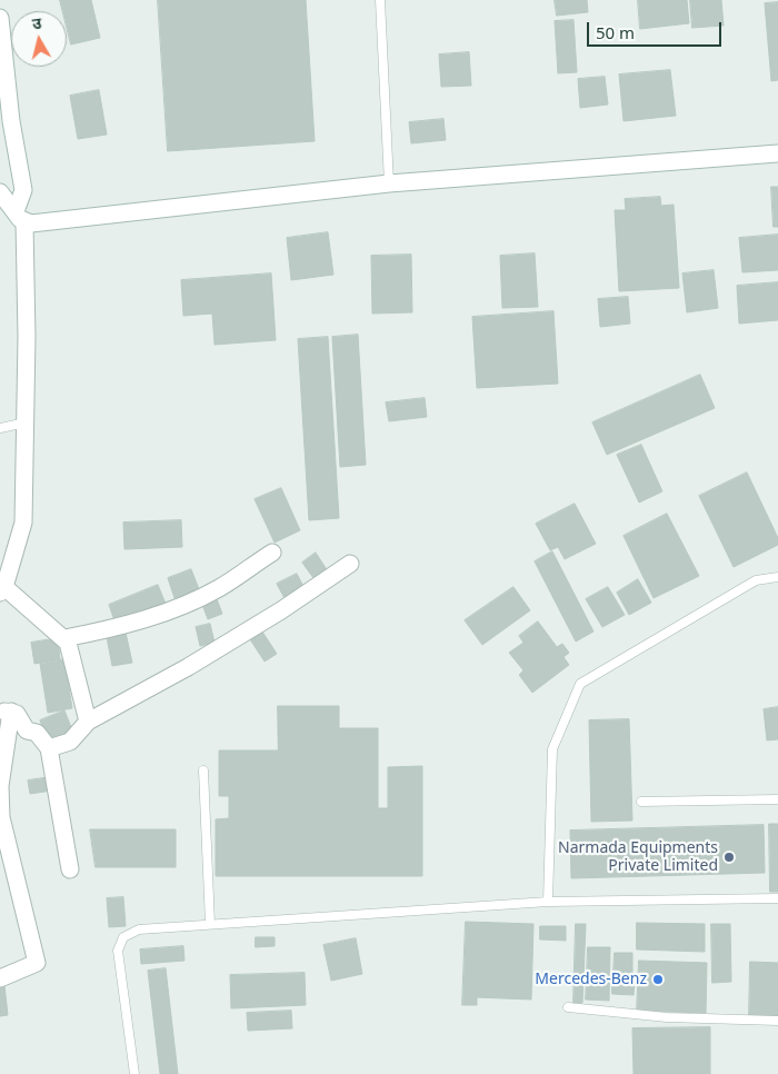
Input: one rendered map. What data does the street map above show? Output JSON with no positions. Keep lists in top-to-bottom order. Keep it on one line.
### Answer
{"places":["Narmada Equipments Private Limited","Mercedes-Benz"],"scale_bar":"50 m","north":"top"}
